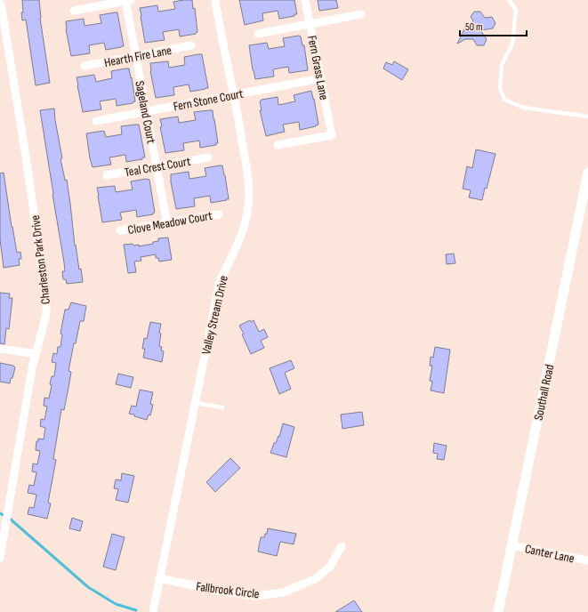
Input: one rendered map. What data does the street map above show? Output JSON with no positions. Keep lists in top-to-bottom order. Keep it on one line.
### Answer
{"streets":{"street":["Hearth Fire Lane","Fern Grass Lane","Fern Stone Court","Sageland Court","Teal Crest Court","Clove Meadow Court","Charleston Park Drive","Valley Stream Drive","Southall Road","Canter Lane","Fallbrook Circle"]},"crossings":[["Hearth Fire Lane","Sageland Court"],["Fern Grass Lane","Fern Stone Court"],["Fern Stone Court","Sageland Court"],["Fern Stone Court","Valley Stream Drive"],["Sageland Court","Teal Crest Court"],["Sageland Court","Clove Meadow Court"],["Valley Stream Drive","Fallbrook Circle"],["Southall Road","Canter Lane"]],"scale_bar":"50 m"}
